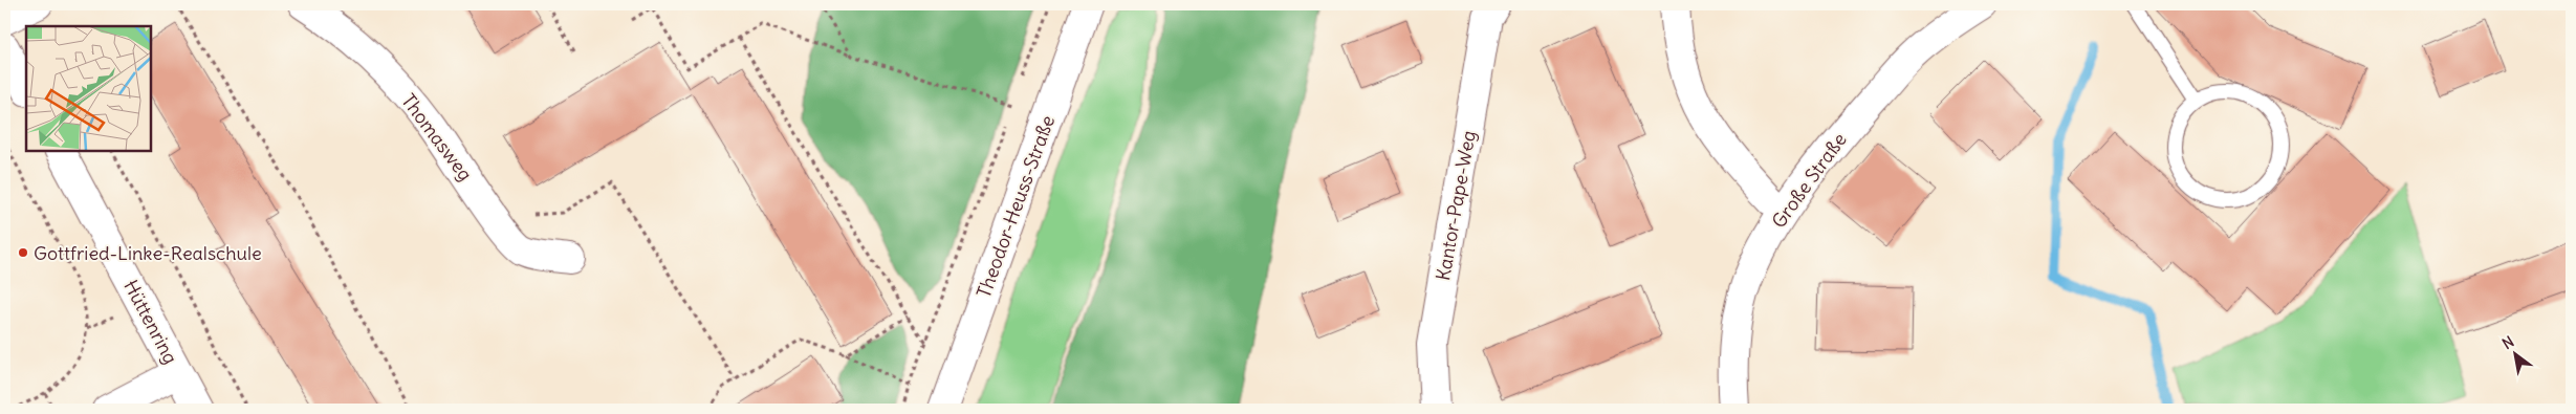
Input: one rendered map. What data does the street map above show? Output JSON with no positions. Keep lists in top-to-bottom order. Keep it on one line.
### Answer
{"streets":{"street":["Thomasweg","Große Straße","Kantor-Pape-Weg","Theodor-Heuss-Straße","Hüttenring"]},"places":["Gottfried-Linke-Realschule"],"north":"top left"}
